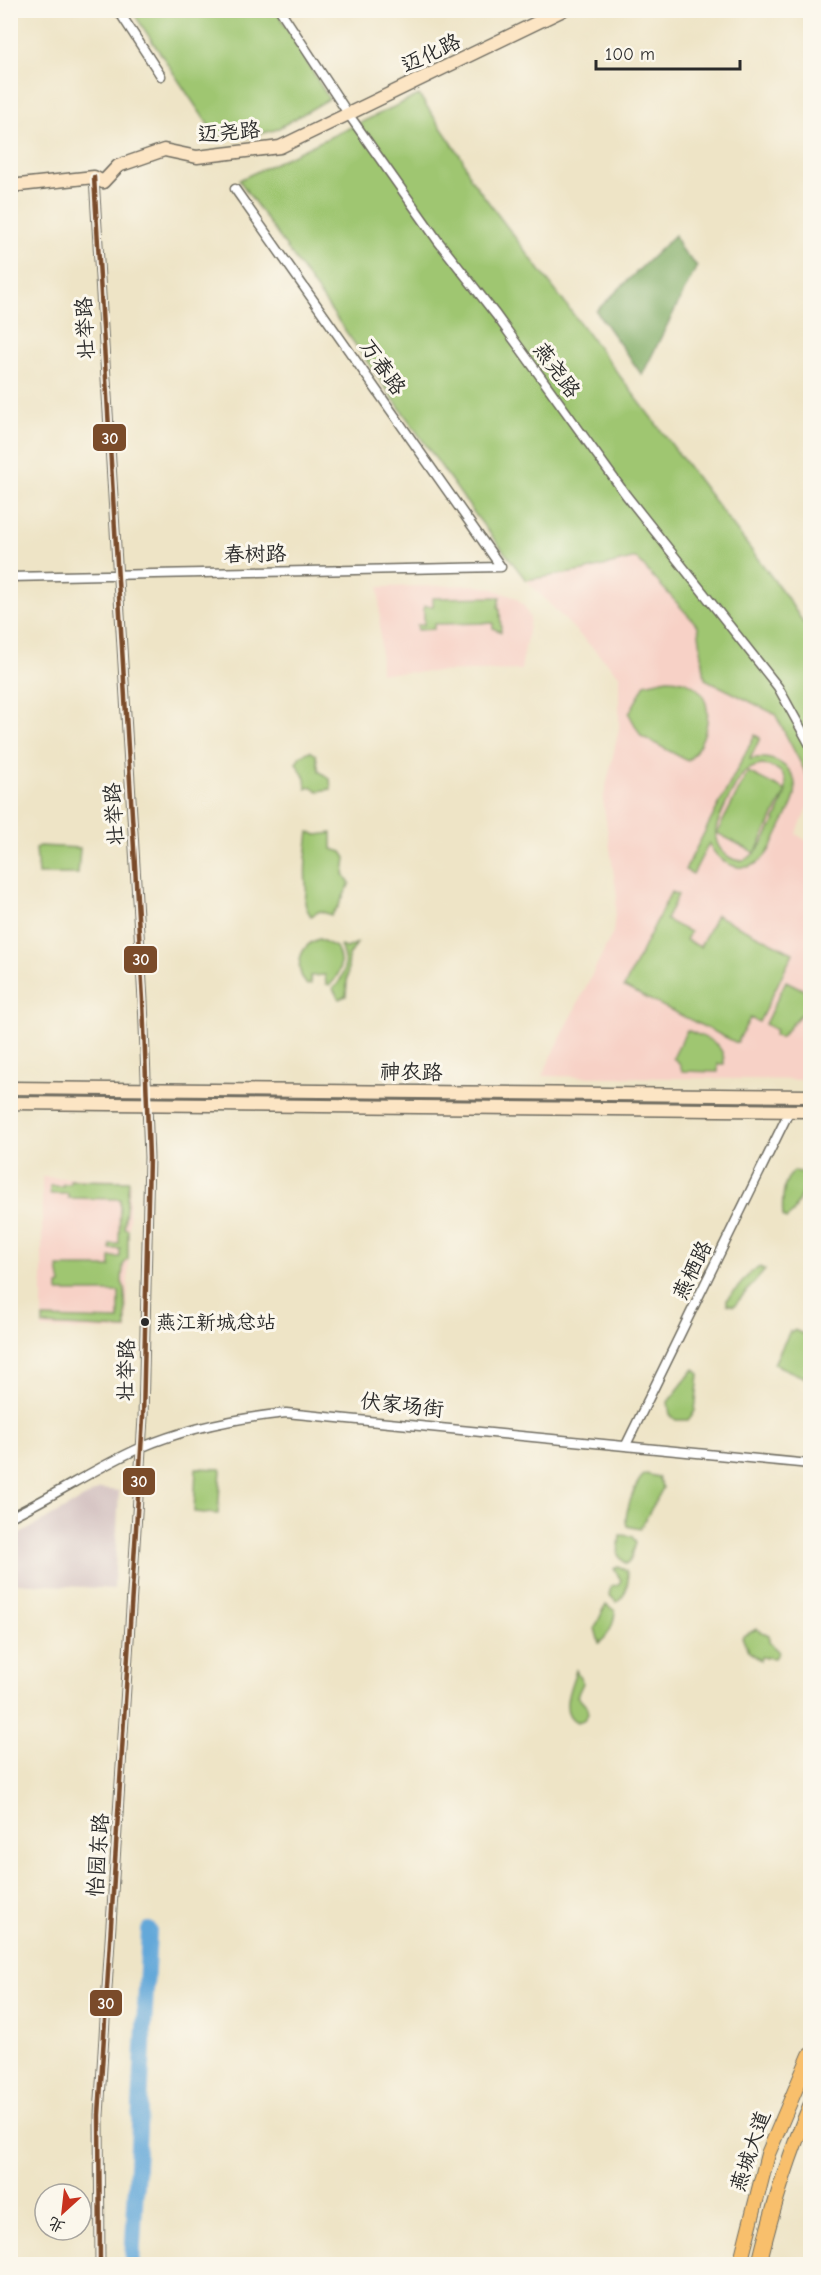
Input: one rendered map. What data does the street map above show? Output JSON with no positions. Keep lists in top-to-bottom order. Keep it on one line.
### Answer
{"streets":{"main road":["燕城大道"],"street":["迈化路","迈尧路","壮举路","万春路","燕尧路","春树路","神农路","燕栖路","伏家场街","怡园东路"]},"crossings":[["迈化路","迈尧路"],["迈化路","燕尧路"],["迈尧路","壮举路"],["迈尧路","燕尧路"],["壮举路","春树路"],["壮举路","神农路"],["壮举路","伏家场街"],["壮举路","怡园东路"],["万春路","春树路"],["神农路","燕栖路"],["燕栖路","伏家场街"],["伏家场街","怡园东路"]],"places":["燕江新城总站"],"lines":["transit line 30"],"scale_bar":"100 m","north":"bottom left"}
